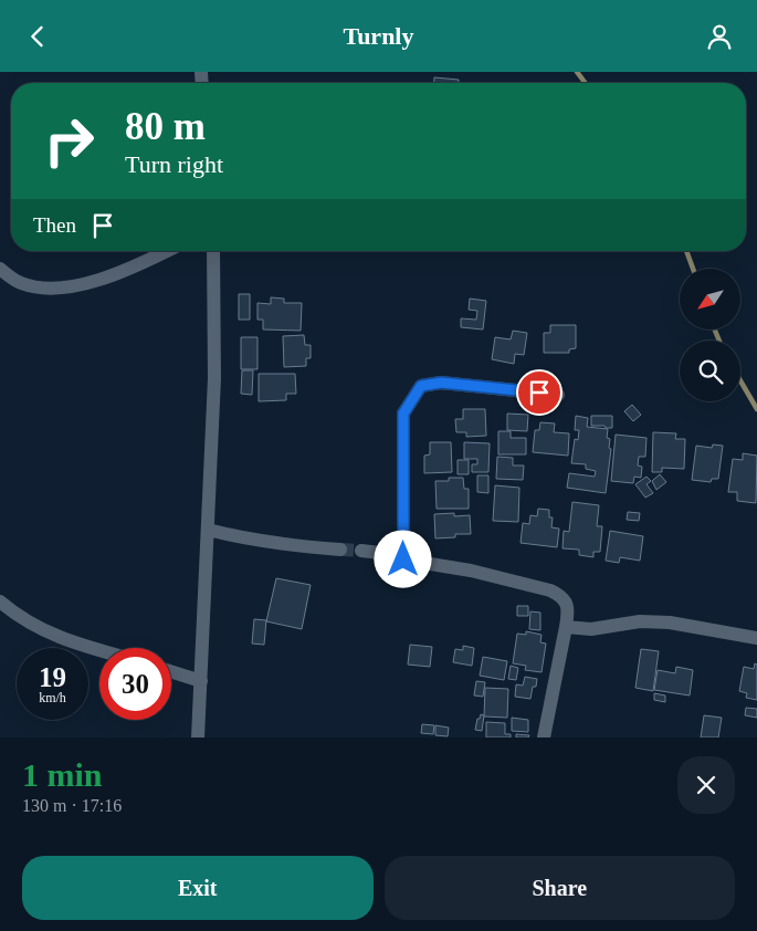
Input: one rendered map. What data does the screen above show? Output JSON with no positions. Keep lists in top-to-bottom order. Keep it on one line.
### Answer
{"north":"bottom left","page":{"header":"Turnly","turn":["80 m","Turn right"],"then":"Then","speed":"19 km/h","limit":"30","heading":["1 min","130 m · 17:16"],"buttons":["Exit","Share"]}}
